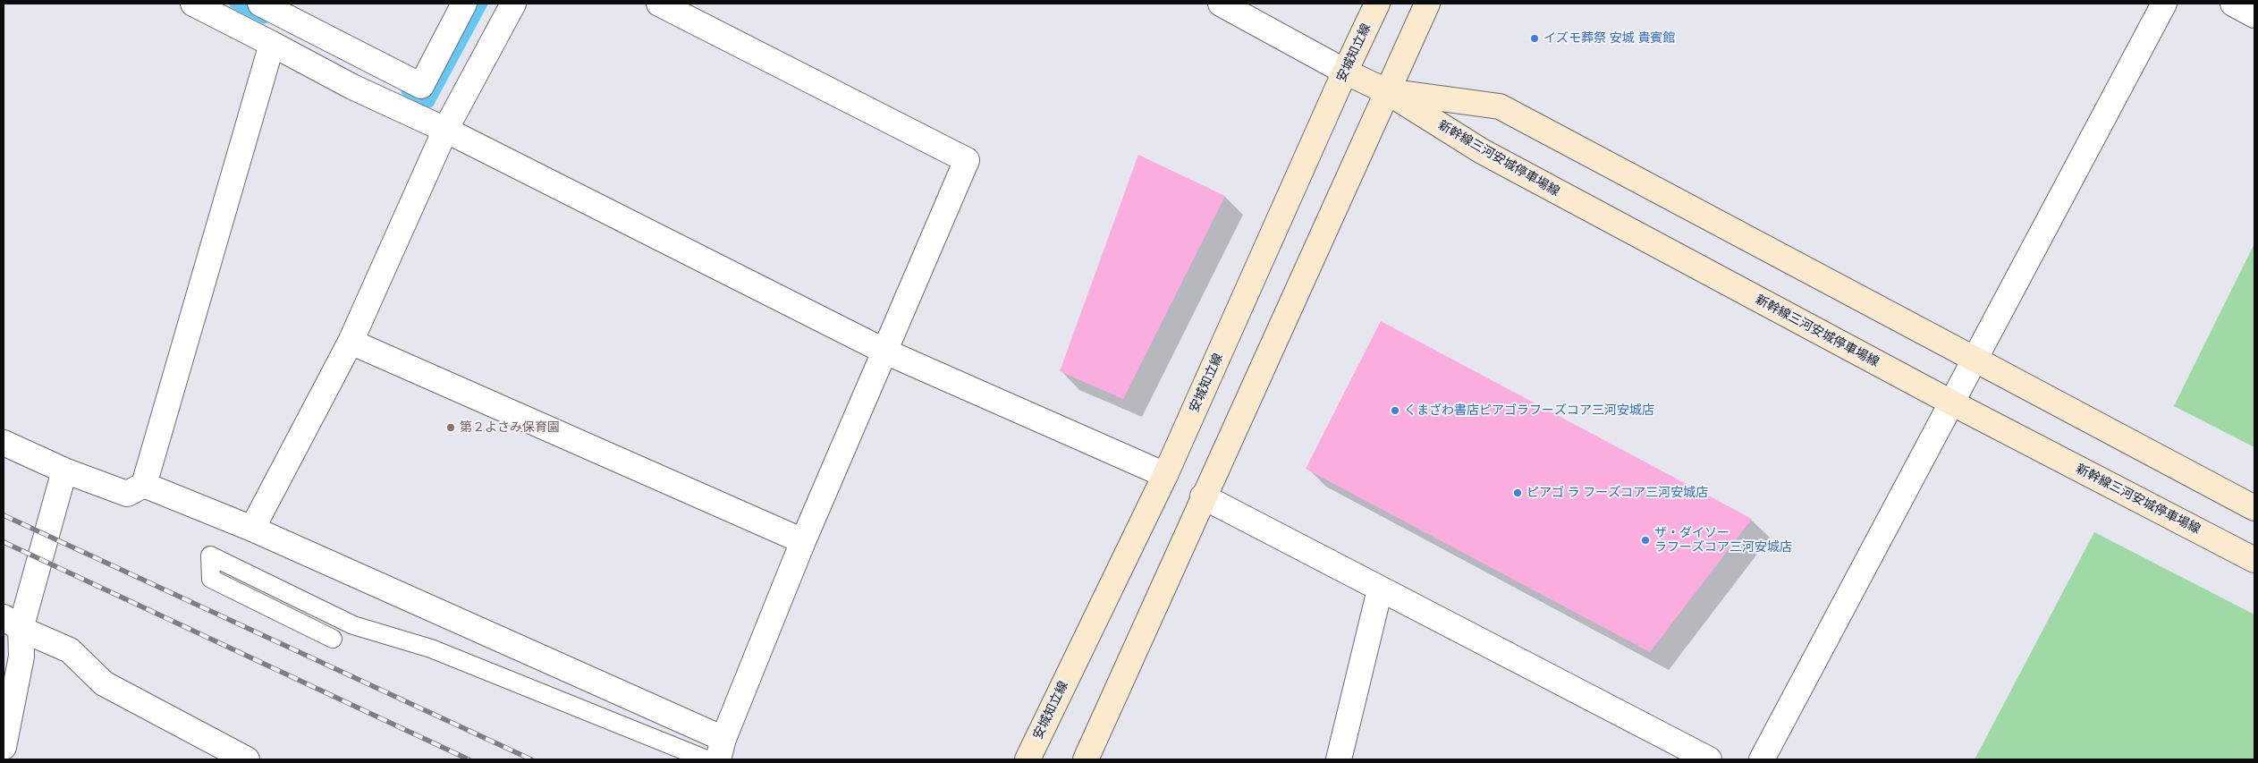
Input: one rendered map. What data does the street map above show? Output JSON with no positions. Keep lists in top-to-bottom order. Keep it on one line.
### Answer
{"streets":{"main road":["安城知立線","新幹線三河安城停車場線"]},"crossings":[["安城知立線","新幹線三河安城停車場線"]],"places":["イズモ葬祭 安城 貴賓館","くまざわ書店ピアゴラフーズコア三河安城店","第２よさみ保育園","ピアゴ ラ フーズコア三河安城店","ザ・ダイソー ラフーズコア三河安城店"]}
